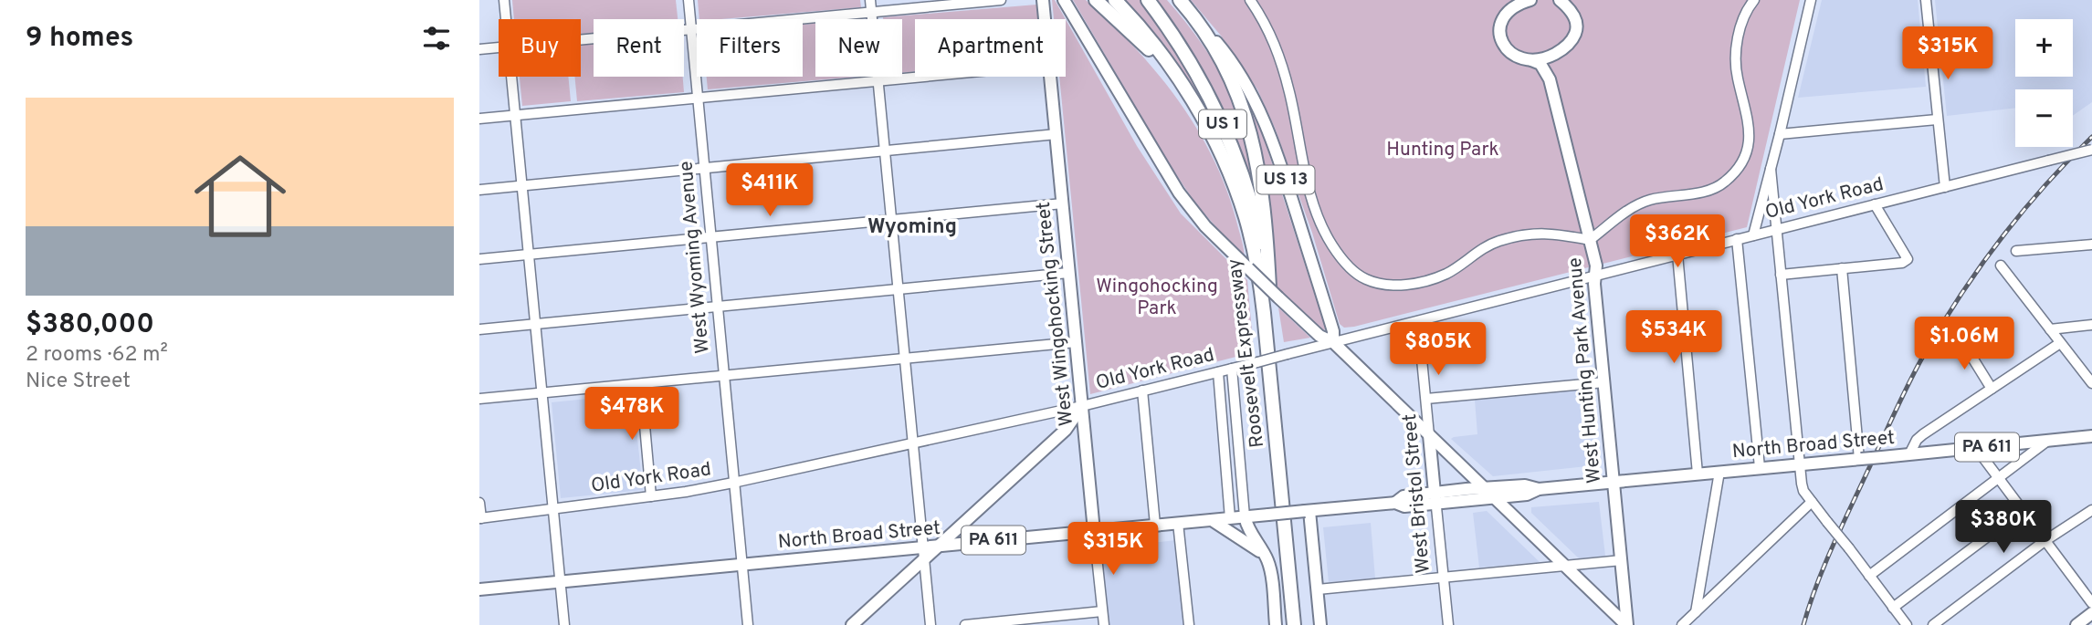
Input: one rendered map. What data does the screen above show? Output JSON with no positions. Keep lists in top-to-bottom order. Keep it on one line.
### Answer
{"streets":{"highway":["US 1","Roosevelt Expressway"],"main road":["US 13","West Wingohocking Street","West Hunting Park Avenue","North Broad Street","PA 611","West Bristol Street"],"street":["Old York Road","West Wyoming Avenue"]},"crossings":[["US 1","US 13"],["US 1","Roosevelt Expressway"],["US 13","Old York Road"],["Old York Road","West Wyoming Avenue"],["Old York Road","West Wingohocking Street"],["Old York Road","West Hunting Park Avenue"],["Old York Road","West Bristol Street"],["West Wyoming Avenue","North Broad Street"],["West Wingohocking Street","North Broad Street"],["West Hunting Park Avenue","North Broad Street"],["North Broad Street","West Bristol Street"]],"districts":["Wyoming"],"parks":["Hunting Park","Wingohocking Park"],"page":{"heading":"9 homes","map_buttons":["+","−"],"chip":["Buy","Rent","Filters","New","Apartment"],"price":["$315K","$411K","$362K","$534K","$1.06M","$805K","$478K","$380K","$315K"],"list":[{"name":"$380,000","note":"2 rooms · 62 m² · Nice Street"}]}}
